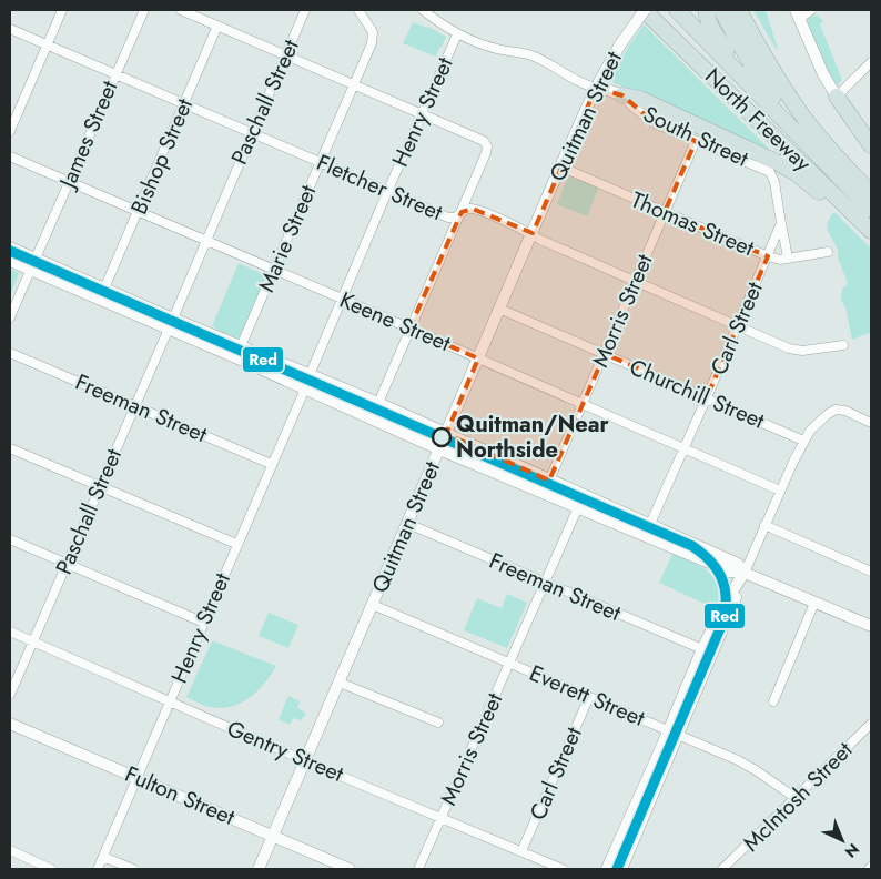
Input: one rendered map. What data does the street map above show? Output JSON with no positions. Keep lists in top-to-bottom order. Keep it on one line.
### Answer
{"streets":{"highway":["North Freeway"],"main road":["Quitman Street","South Street","Fulton Street"],"street":["Paschall Street","Henry Street","James Street","Bishop Street","Fletcher Street","Thomas Street","Marie Street","Morris Street","Keene Street","Carl Street","Churchill Street","Freeman Street","Everett Street","Gentry Street","McIntosh Street"]},"crossings":[["Paschall Street","Fletcher Street"],["Paschall Street","Keene Street"],["Paschall Street","Freeman Street"],["Paschall Street","Gentry Street"],["Henry Street","South Street"],["Henry Street","Fletcher Street"],["Henry Street","Keene Street"],["Henry Street","Freeman Street"],["Henry Street","Gentry Street"],["Henry Street","Fulton Street"],["Quitman Street","North Freeway"],["Quitman Street","South Street"],["Quitman Street","Fletcher Street"],["Quitman Street","Thomas Street"],["Quitman Street","Keene Street"],["Quitman Street","Churchill Street"],["Quitman Street","Freeman Street"],["Quitman Street","Everett Street"],["Quitman Street","Gentry Street"],["Quitman Street","Fulton Street"],["James Street","Fletcher Street"],["James Street","Keene Street"],["South Street","Morris Street"],["South Street","Carl Street"],["Bishop Street","Fletcher Street"],["Bishop Street","Keene Street"],["Fletcher Street","Marie Street"],["Fletcher Street","Morris Street"],["Fletcher Street","Carl Street"],["Thomas Street","Morris Street"],["Thomas Street","Carl Street"],["Marie Street","Keene Street"],["Morris Street","Keene Street"],["Morris Street","Churchill Street"],["Morris Street","Freeman Street"],["Morris Street","Everett Street"],["Morris Street","Gentry Street"],["Keene Street","Carl Street"],["Carl Street","Churchill Street"],["Carl Street","Everett Street"],["Carl Street","Gentry Street"],["Everett Street","McIntosh Street"]],"places":["Quitman/Near Northside"],"lines":["transit line Red"],"north":"bottom right"}
